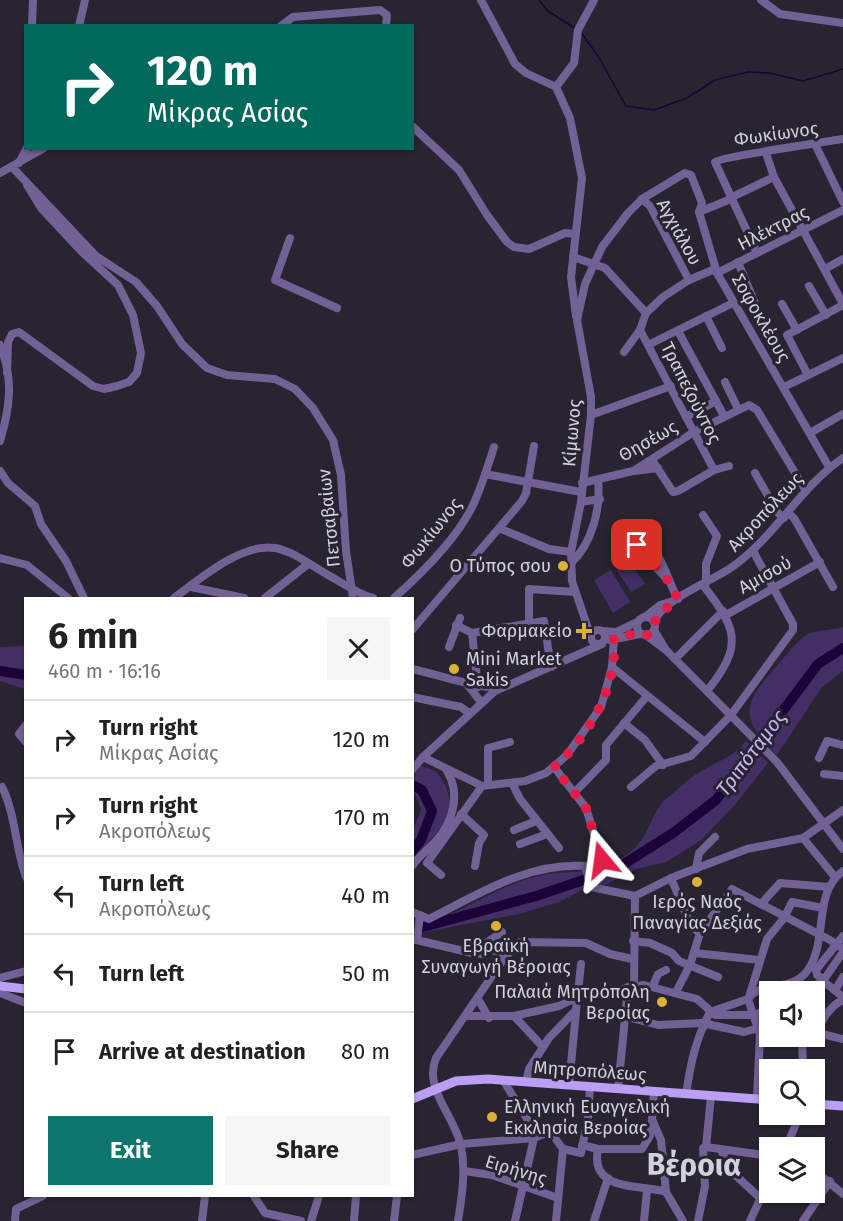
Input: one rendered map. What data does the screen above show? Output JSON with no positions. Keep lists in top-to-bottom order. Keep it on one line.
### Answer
{"streets":{"main road":["Μητροπόλεως"],"street":["Φωκίωνος","Ηλέκτρας","Αγχιάλου","Σοφοκλέους","Τραπεζούντος","Κίμωνος","Θησέως","Ακροπόλεως","Πετσαβαίων","Αμισού","Ειρήνης"]},"crossings":[["Φωκίωνος","Θησέως"],["Ηλέκτρας","Αγχιάλου"],["Ηλέκτρας","Σοφοκλέους"],["Ηλέκτρας","Τραπεζούντος"],["Αγχιάλου","Σοφοκλέους"],["Σοφοκλέους","Ακροπόλεως"],["Τραπεζούντος","Θησέως"],["Κίμωνος","Θησέως"],["Θησέως","Ακροπόλεως"]],"districts":["Βέροια"],"water":["Τριπόταμος"],"places":{"other":["Ο Τύπος σου","Mini Market Sakis","Ιερός Ναός Παναγίας Δεξιάς","Εβραϊκή Συναγωγή Βέροιας","Παλαιά Μητρόπολη Βεροίας","Ελληνική Ευαγγελική Εκκλησία Βεροίας"],"health":["Φαρμακείο"]},"page":{"turn":["120 m","Μίκρας Ασίας"],"heading":["6 min","460 m · 16:16"],"list":[{"name":"Turn right","note":"Μίκρας Ασίας","value":"120 m"},{"name":"Turn right","note":"Ακροπόλεως","value":"170 m"},{"name":"Turn left","note":"Ακροπόλεως","value":"40 m"},{"name":"Turn left","value":"50 m"},{"name":"Arrive at destination","value":"80 m"}],"buttons":["Exit","Share"]}}
